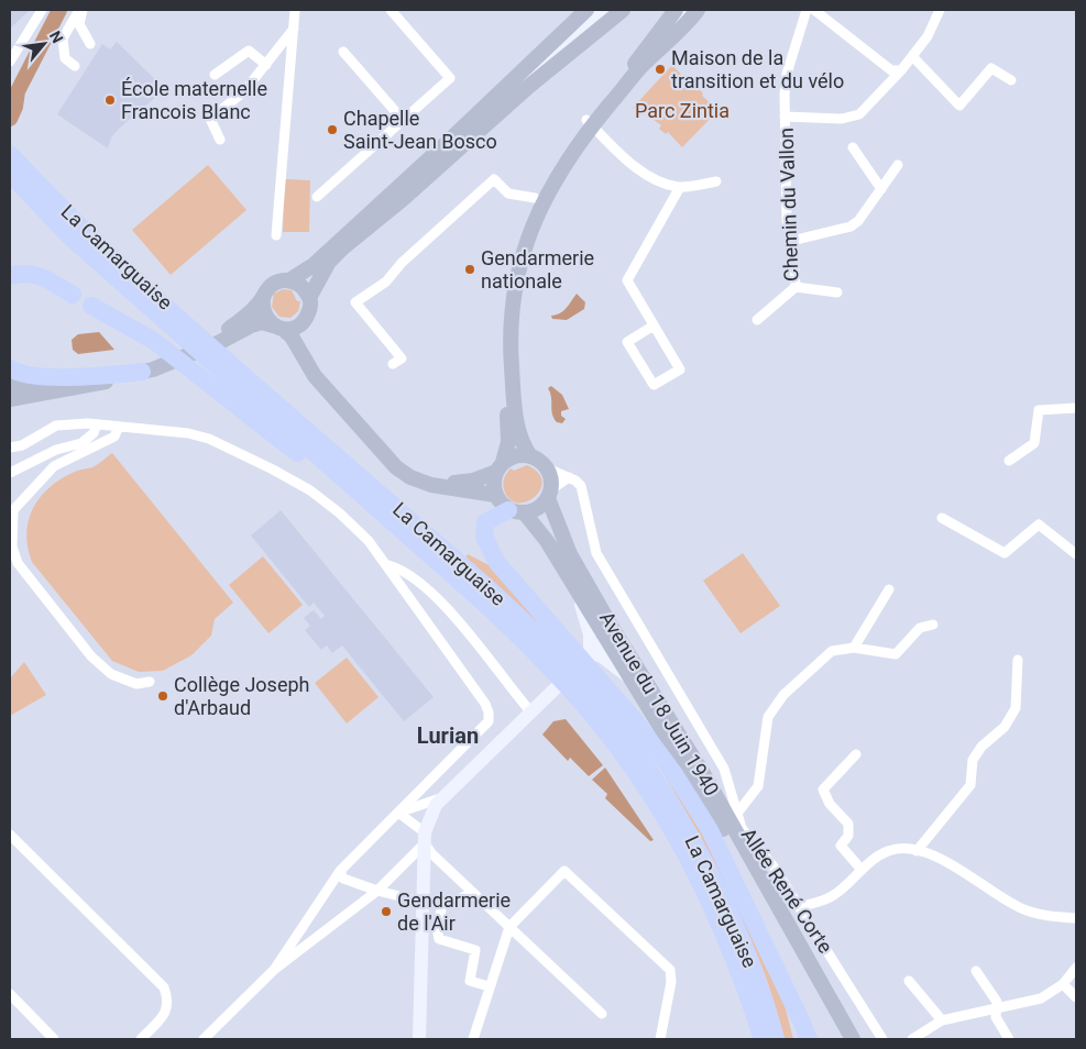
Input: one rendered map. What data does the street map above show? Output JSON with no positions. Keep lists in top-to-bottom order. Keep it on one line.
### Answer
{"streets":{"highway":["La Camarguaise"],"main road":["Avenue du 18 Juin 1940"],"street":["Chemin du Vallon","Allée René Corte"]},"districts":["Lurian"],"parks":["Parc Zintia"],"places":["Maison de la transition et du vélo","École maternelle Francois Blanc","Chapelle Saint-Jean Bosco","Gendarmerie nationale","Collège Joseph d'Arbaud","Gendarmerie de l'Air"],"north":"top right"}
